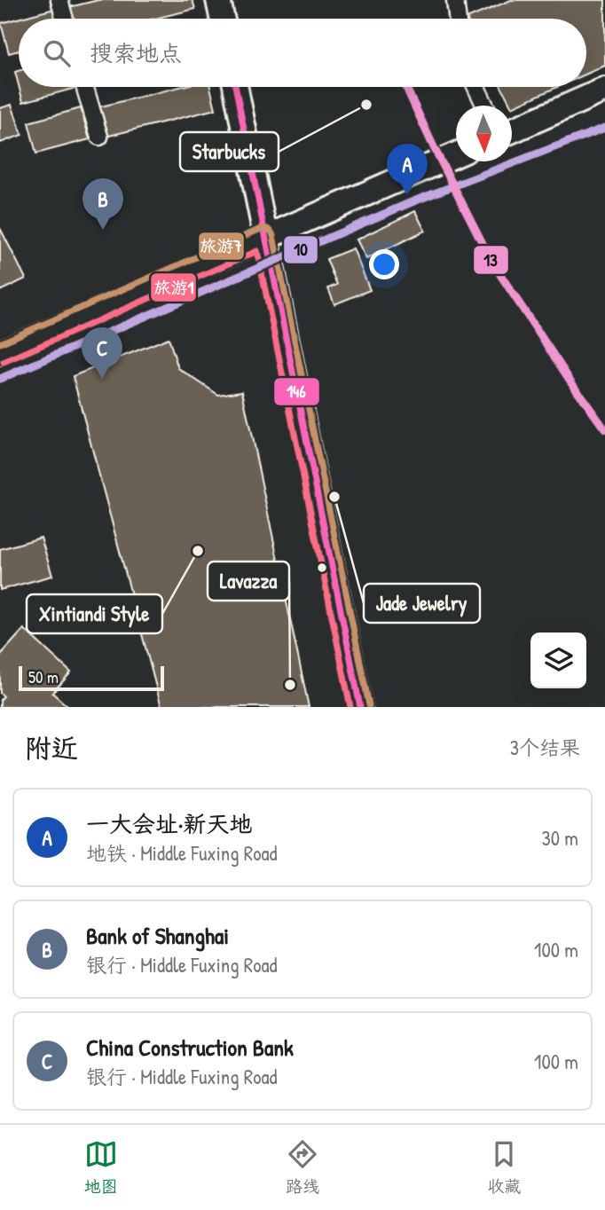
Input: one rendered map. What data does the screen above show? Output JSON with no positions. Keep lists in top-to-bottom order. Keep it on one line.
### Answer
{"places":["Starbucks","Jade Jewelry","Xintiandi Style","Lavazza"],"lines":["transit line 13","transit line 146","transit line 10","transit line 旅游7","transit line 旅游1"],"scale_bar":"50 m","north":"bottom","page":{"search":"搜索地点","pins":["A","B","C"],"scale":"50 m","heading":["附近","3个结果"],"list":[{"mark":"A","name":"一大会址·新天地","note":"地铁 · Middle Fuxing Road","value":"30 m"},{"mark":"B","name":"Bank of Shanghai","note":"银行 · Middle Fuxing Road","value":"100 m"},{"mark":"C","name":"China Construction Bank","note":"银行 · Middle Fuxing Road","value":"100 m"}],"nav":["地图","路线","收藏"]}}
